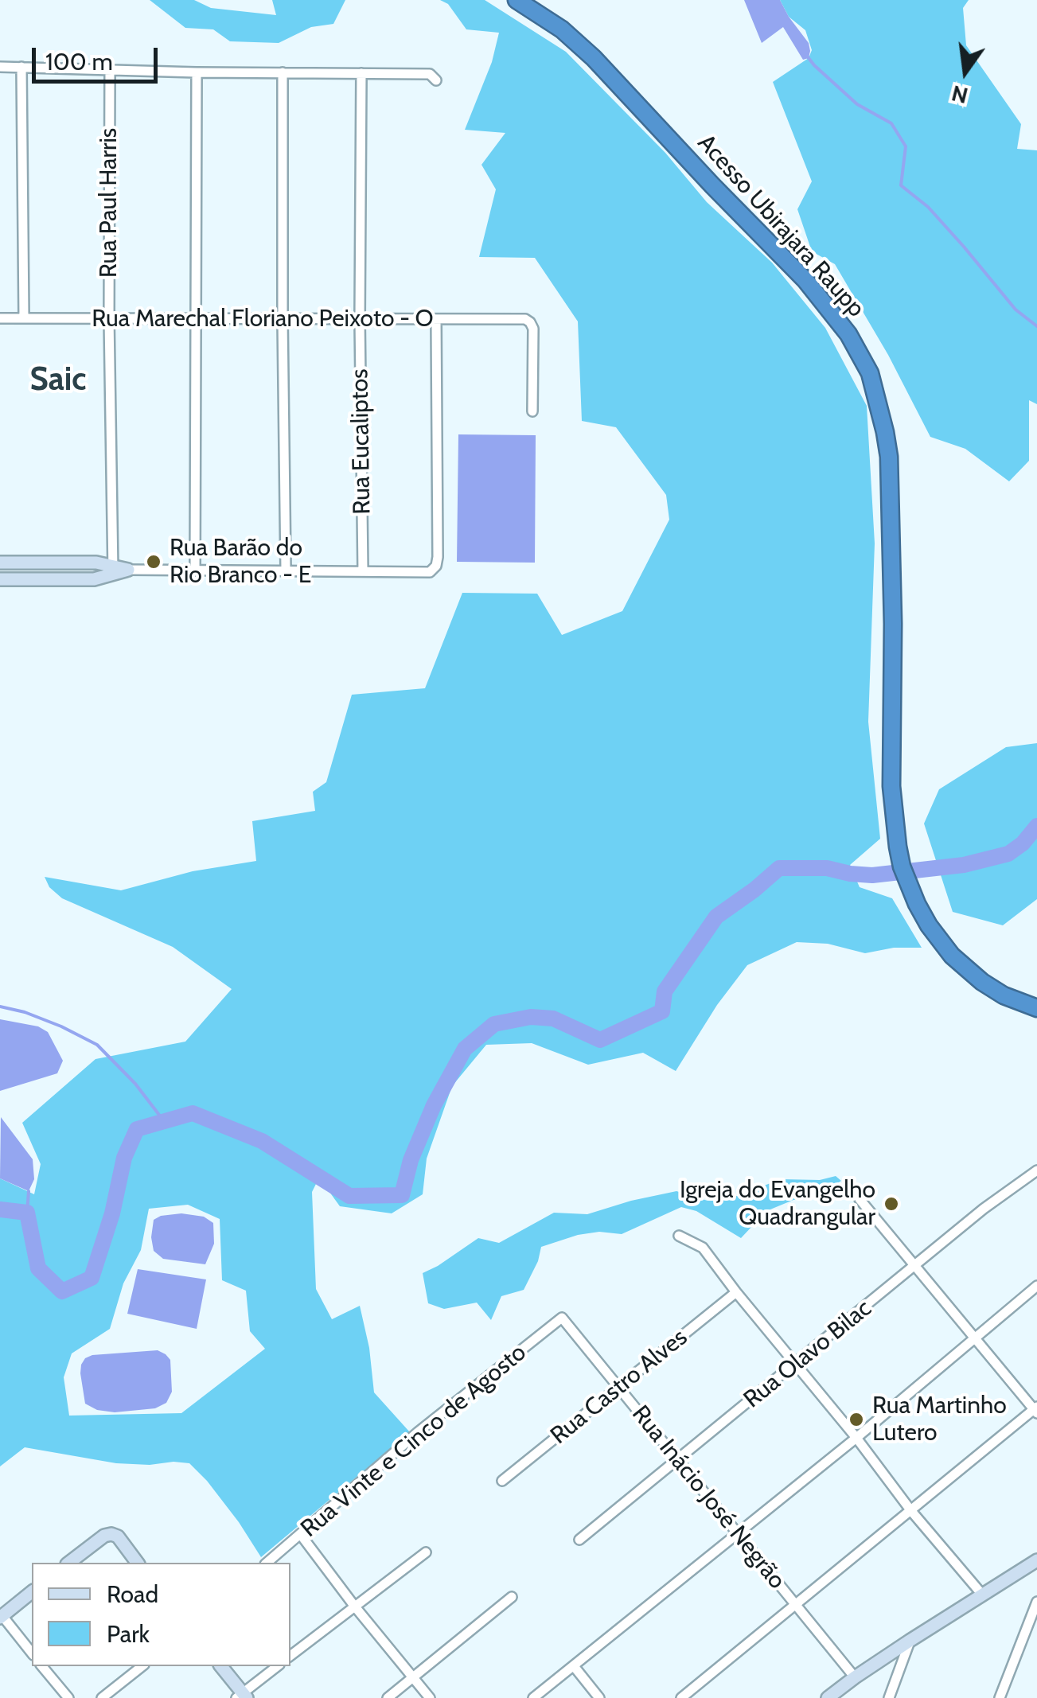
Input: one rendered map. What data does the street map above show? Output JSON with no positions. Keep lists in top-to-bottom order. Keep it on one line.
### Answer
{"streets":{"highway":["Acesso Ubirajara Raupp"],"street":["Rua Paul Harris","Rua Marechal Floriano Peixoto - O","Rua Eucaliptos","Rua Olavo Bilac","Rua Castro Alves","Rua Vinte e Cinco de Agosto","Rua Inácio José Negrão"]},"crossings":[["Rua Paul Harris","Rua Marechal Floriano Peixoto - O"],["Rua Marechal Floriano Peixoto - O","Rua Eucaliptos"],["Rua Olavo Bilac","Rua Inácio José Negrão"],["Rua Castro Alves","Rua Inácio José Negrão"],["Rua Vinte e Cinco de Agosto","Rua Inácio José Negrão"]],"districts":["Saic"],"places":["Rua Barão do Rio Branco - E","Igreja do Evangelho Quadrangular","Rua Martinho Lutero"],"legend":["Road","Park"],"scale_bar":"100 m","north":"bottom"}
